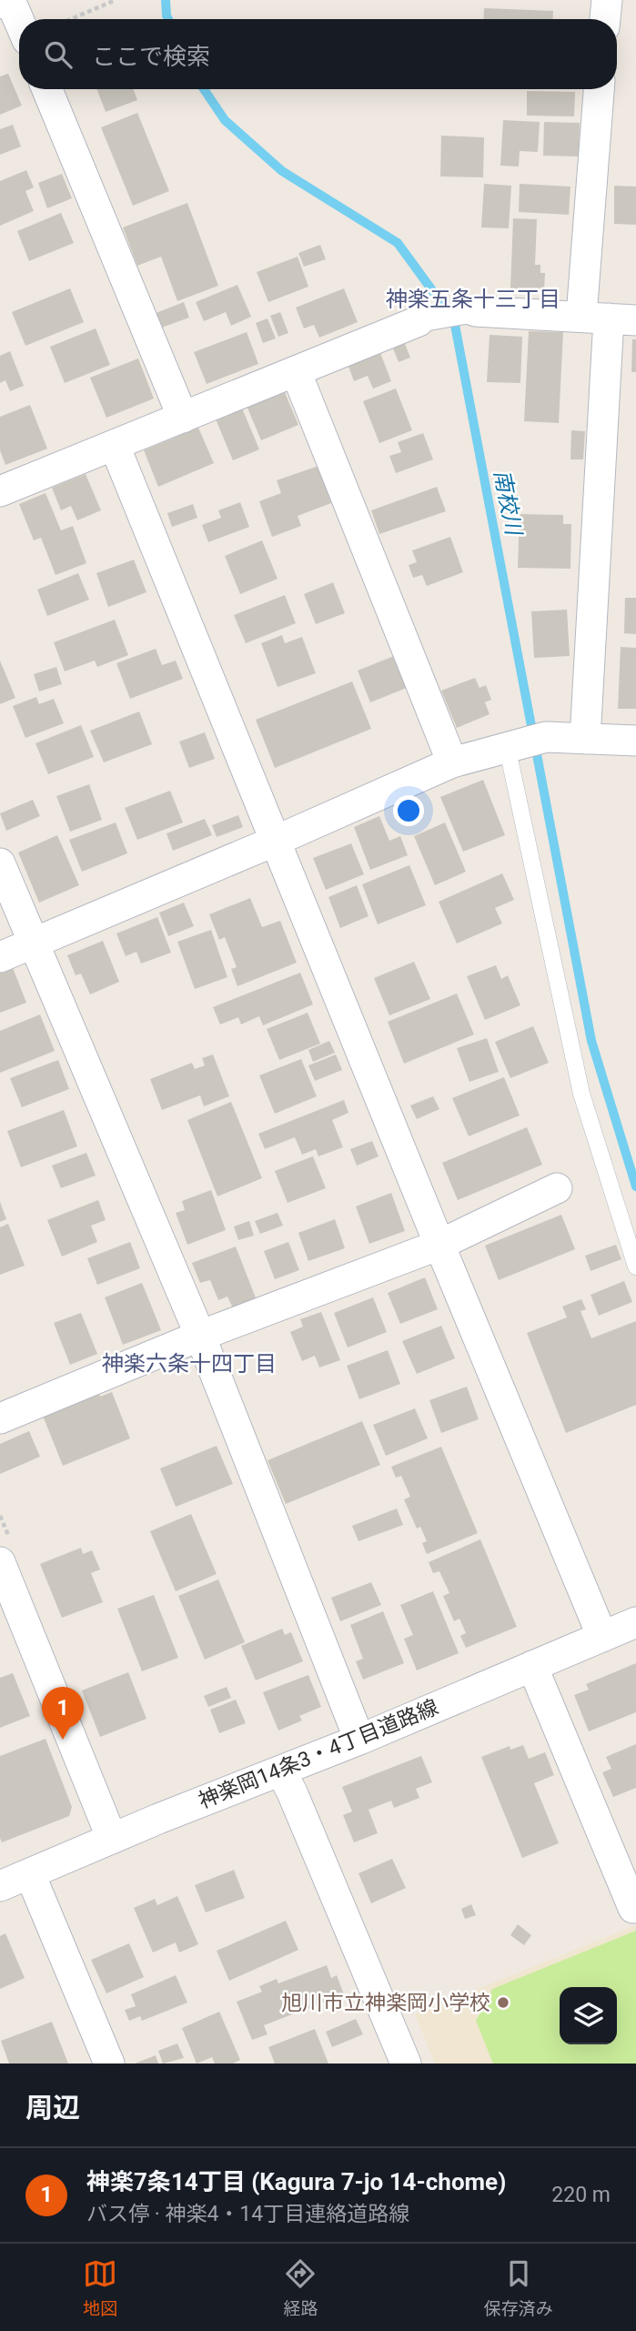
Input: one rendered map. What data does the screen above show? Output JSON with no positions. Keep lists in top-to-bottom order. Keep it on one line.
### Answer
{"streets":{"street":["神楽岡14条3・4丁目道路線"]},"districts":["神楽五条十三丁目","神楽六条十四丁目"],"water":["南校川"],"places":["旭川市立神楽岡小学校"],"page":{"search":"ここで検索","pins":"1","heading":"周辺","list":[{"mark":"1","name":"神楽7条14丁目 (Kagura 7-jo 14-chome)","note":"バス停 · 神楽4・14丁目連絡道路線","value":"220 m"}],"nav":["地図","経路","保存済み"]}}
